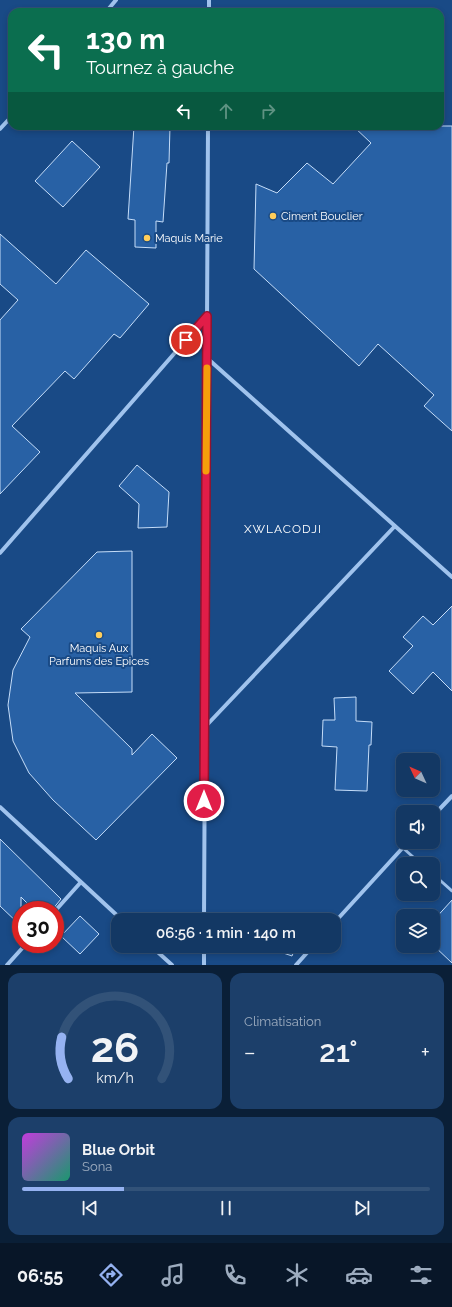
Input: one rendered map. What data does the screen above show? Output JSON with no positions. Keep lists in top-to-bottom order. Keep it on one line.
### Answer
{"districts":["XWLACODJI"],"places":["Ciment Bouclier","Maquis Marie","Maquis Aux Parfums des Epices"],"north":"top left","page":{"turn":["130 m","Tournez à gauche"],"limit":"30","trip":"06:56 · 1 min · 140 m","tile":"Climatisation","heat":["−","21°","+"],"song":["Blue Orbit","Sona"],"tabs":"06:55","gauge":["26","km/h"]}}
